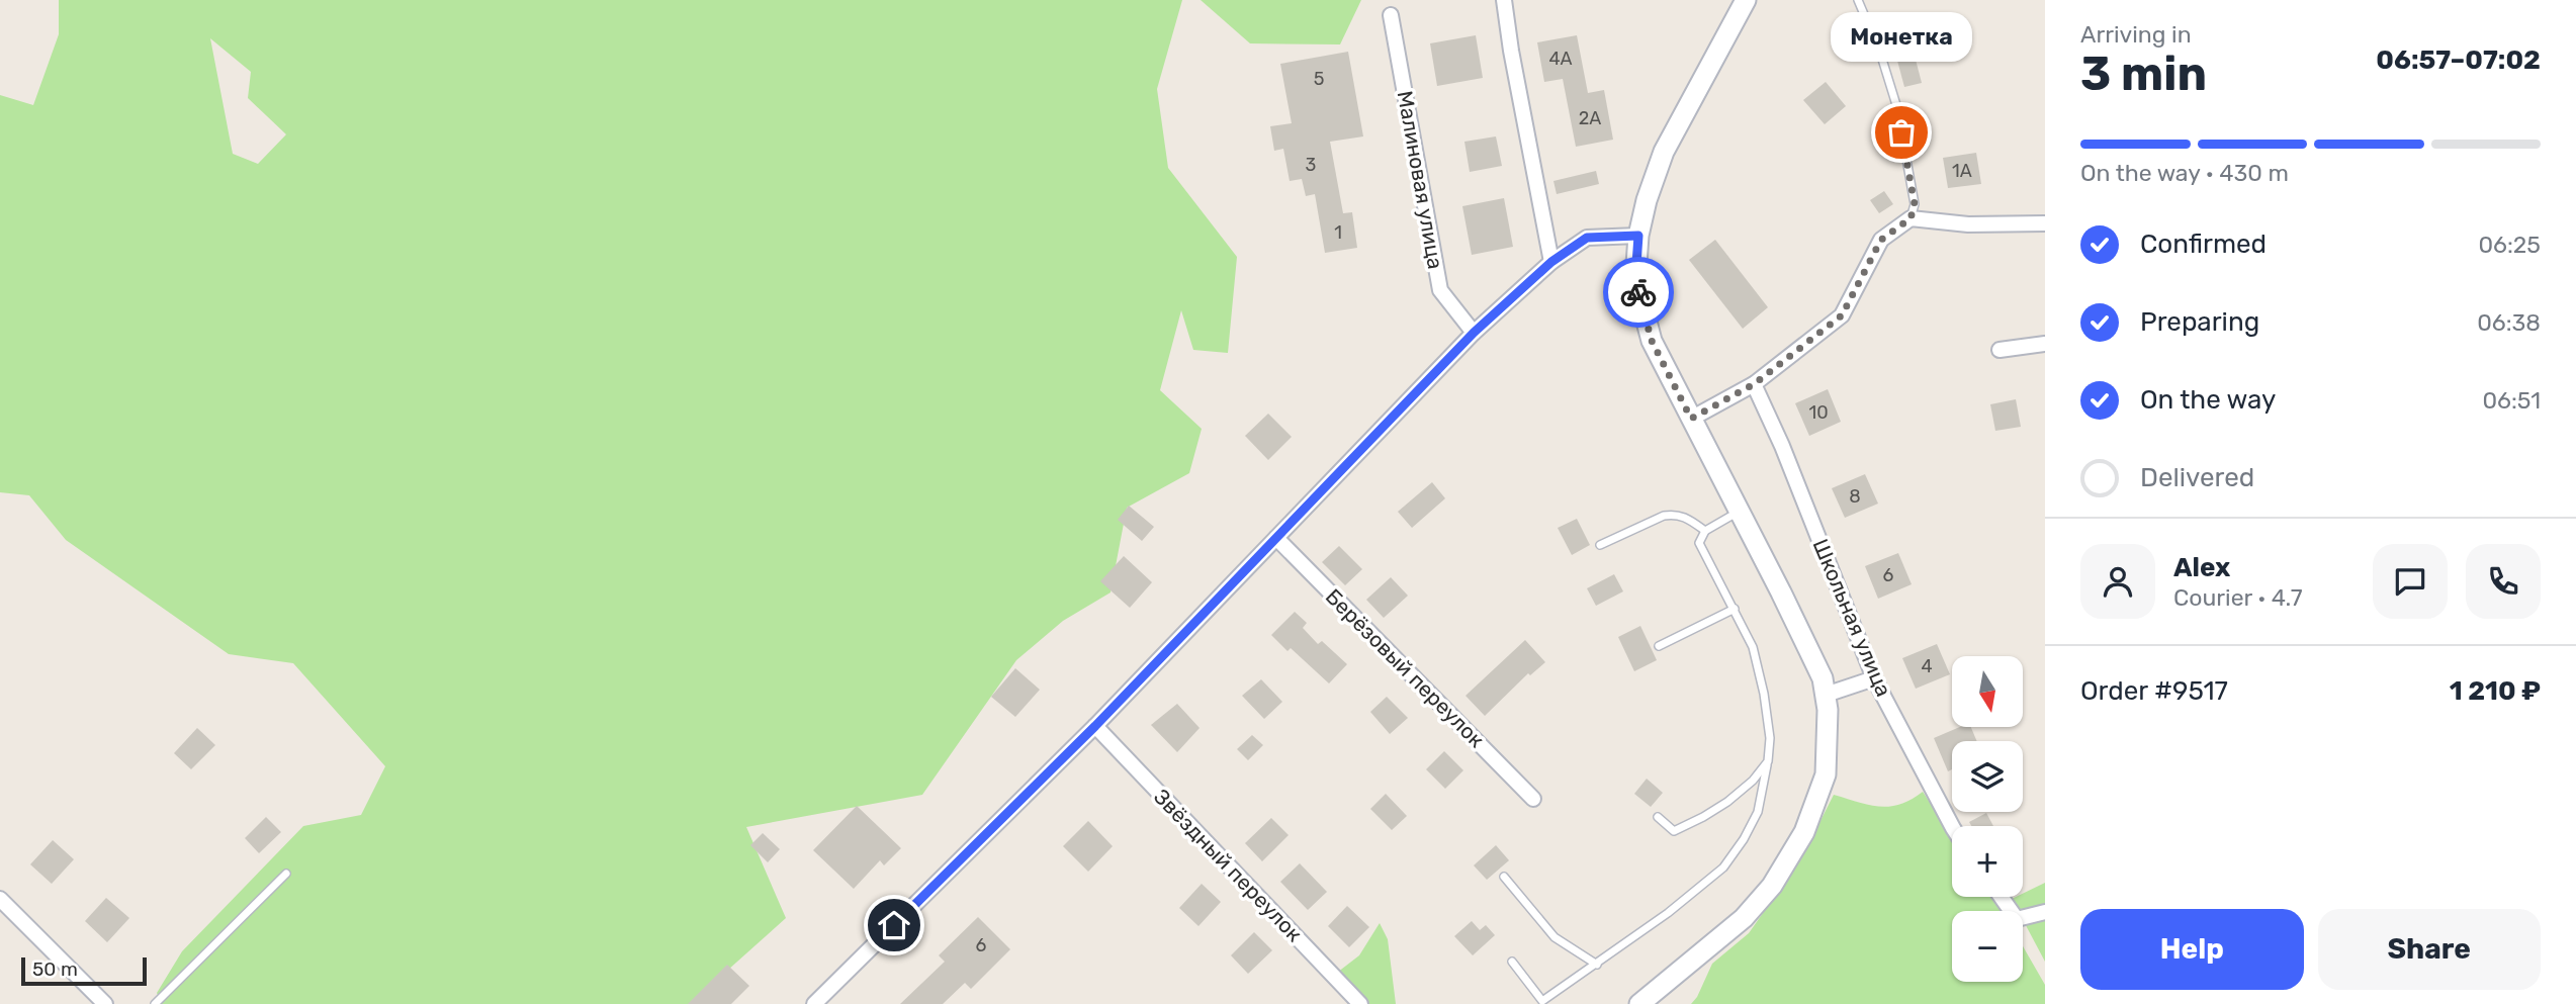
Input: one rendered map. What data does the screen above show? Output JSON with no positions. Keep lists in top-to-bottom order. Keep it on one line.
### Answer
{"streets":{"street":["Малиновая улица","Школьная улица","Берёзовый переулок","Звёздный переулок"]},"places":["Монетка"],"house_numbers":["4А","5","2А","3","1А","1","10","8","6","4","6"],"scale_bar":"50 m","north":"bottom","page":{"heading":["3 min","Arriving in","06:57–07:02"],"panel":["Alex","Courier · 4.7","Order #9517","1 210 ₽"],"bubble":"Монетка","bar":"On the way · 430 m","list":[["Confirmed","06:25"],["Preparing","06:38"],["On the way","06:51"],"Delivered"],"map_buttons":["+","−"],"buttons":["Help","Share"],"scale":"50 m"}}
